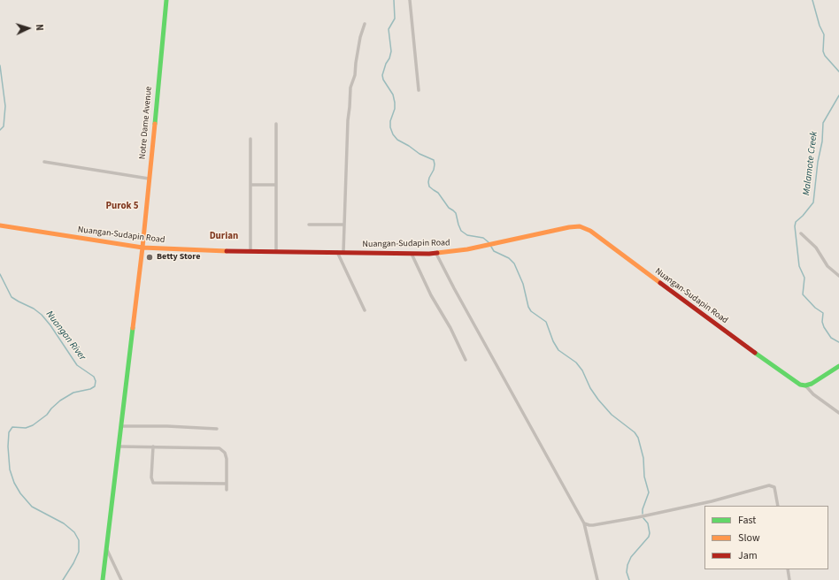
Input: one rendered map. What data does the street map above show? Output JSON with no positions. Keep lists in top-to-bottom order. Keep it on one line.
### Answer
{"streets":{"street":["Notre Dame Avenue","Nuangan-Sudapin Road"]},"crossings":[["Notre Dame Avenue","Nuangan-Sudapin Road"]],"districts":["Purok 5","Durian"],"water":["Malamote Creek","Nuangan River"],"places":["Betty Store"],"legend":["Fast","Slow","Jam"],"north":"right"}
